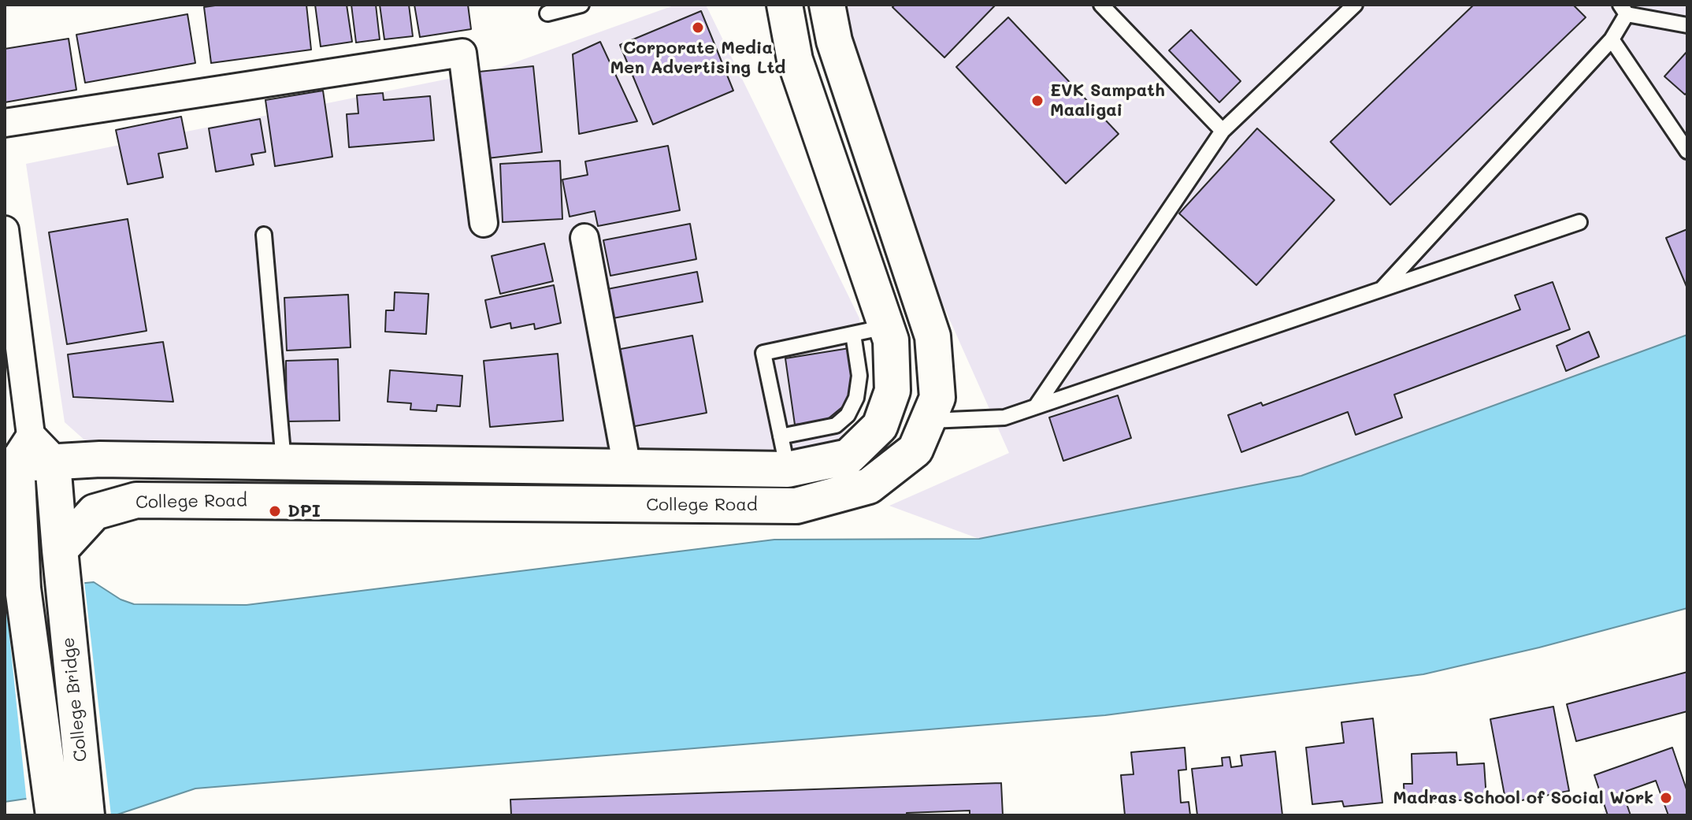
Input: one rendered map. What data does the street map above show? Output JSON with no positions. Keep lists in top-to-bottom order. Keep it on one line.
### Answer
{"streets":{"main road":["College Road","College Bridge"]},"crossings":[["College Road","College Bridge"]],"places":["Corporate Media Men Advertising Ltd","EVK Sampath Maaligai","DPI","Madras School of Social Work"]}
